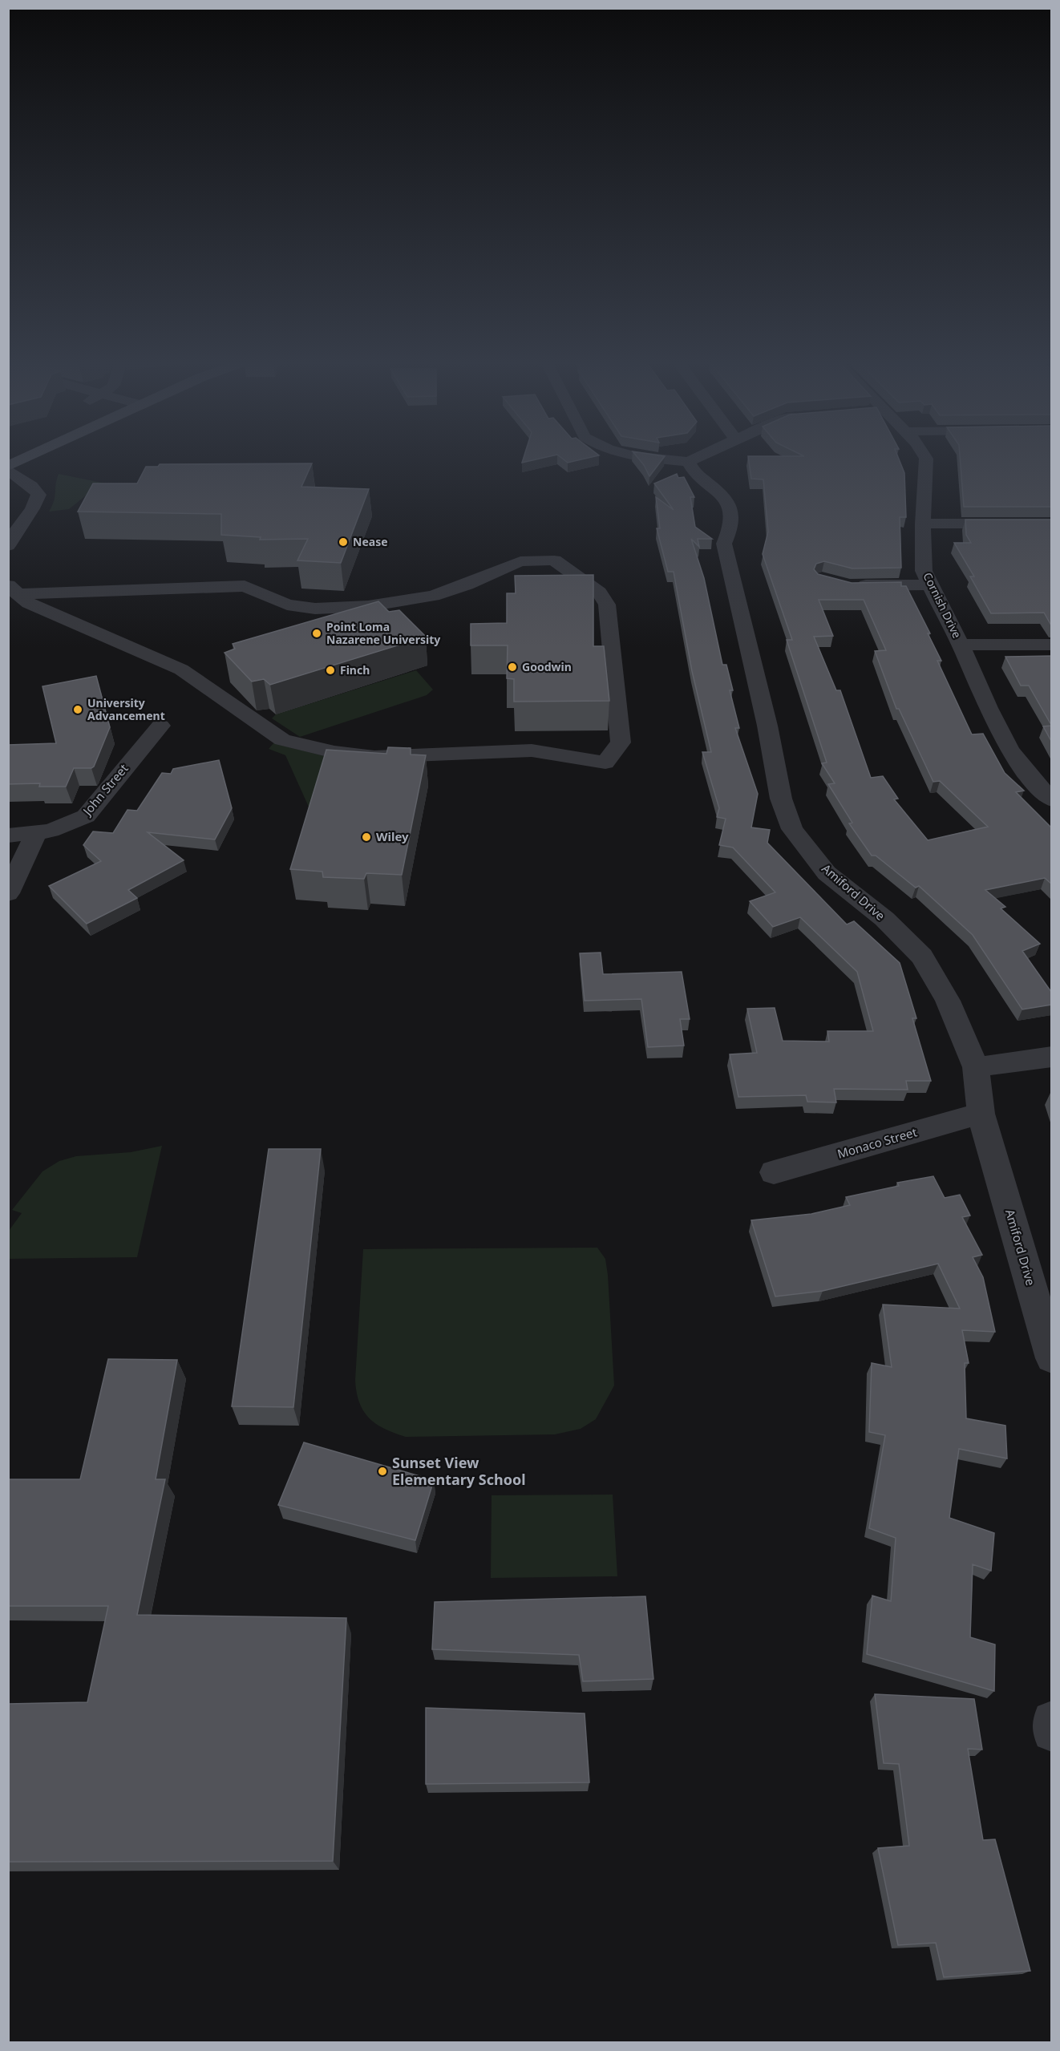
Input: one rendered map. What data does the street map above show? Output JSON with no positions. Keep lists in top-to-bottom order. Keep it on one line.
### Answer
{"streets":{"street":["Cornish Drive","John Street","Amiford Drive","Monaco Street"]},"crossings":[["Amiford Drive","Monaco Street"]],"places":["Nease","Point Loma Nazarene University","Goodwin","Finch","University Advancement","Wiley","Sunset View Elementary School"]}
